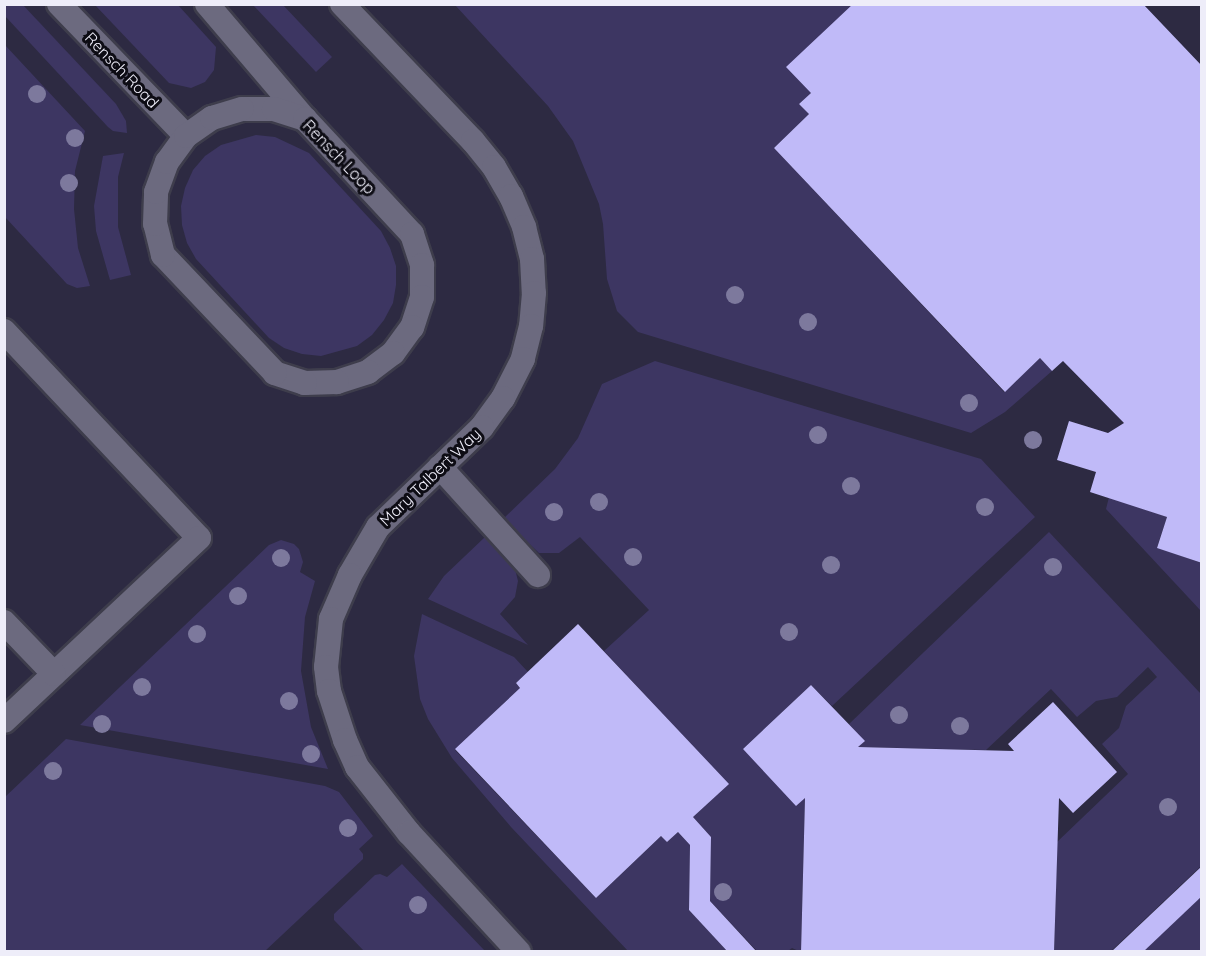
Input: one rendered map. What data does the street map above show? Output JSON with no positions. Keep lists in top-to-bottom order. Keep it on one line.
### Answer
{"streets":{"lane":["Rensch Road","Rensch Loop","Mary Talbert Way"]},"crossings":[["Rensch Road","Rensch Loop"]]}
